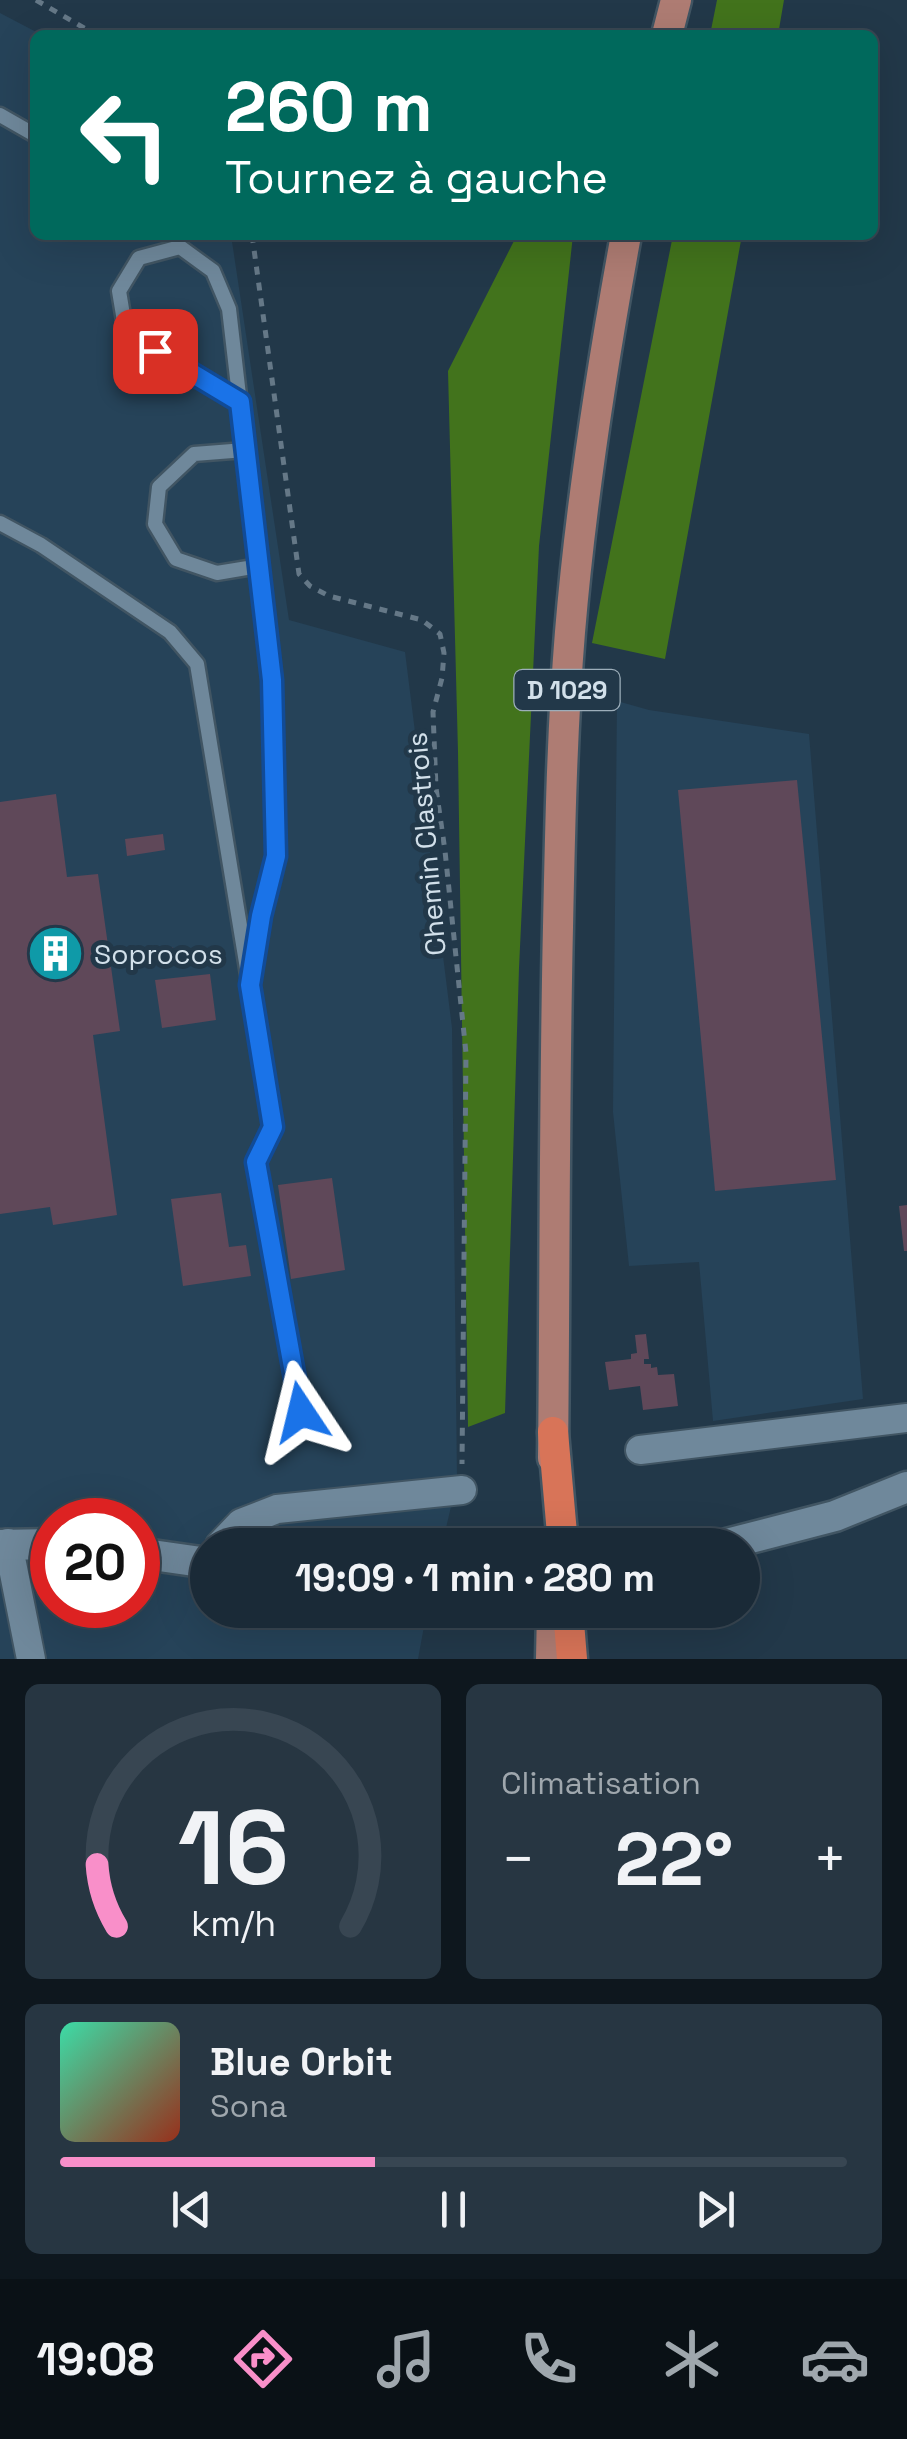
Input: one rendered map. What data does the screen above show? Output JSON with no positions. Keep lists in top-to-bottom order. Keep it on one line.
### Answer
{"streets":{"main road":["D 1029"],"path":["Chemin Clastrois"]},"places":{"building":["Soprocos"]},"page":{"turn":["260 m","Tournez à gauche"],"limit":"20","trip":"19:09 · 1 min · 280 m","tile":"Climatisation","heat":["−","22°","+"],"song":["Blue Orbit","Sona"],"tabs":"19:08","gauge":["16","km/h"]}}
